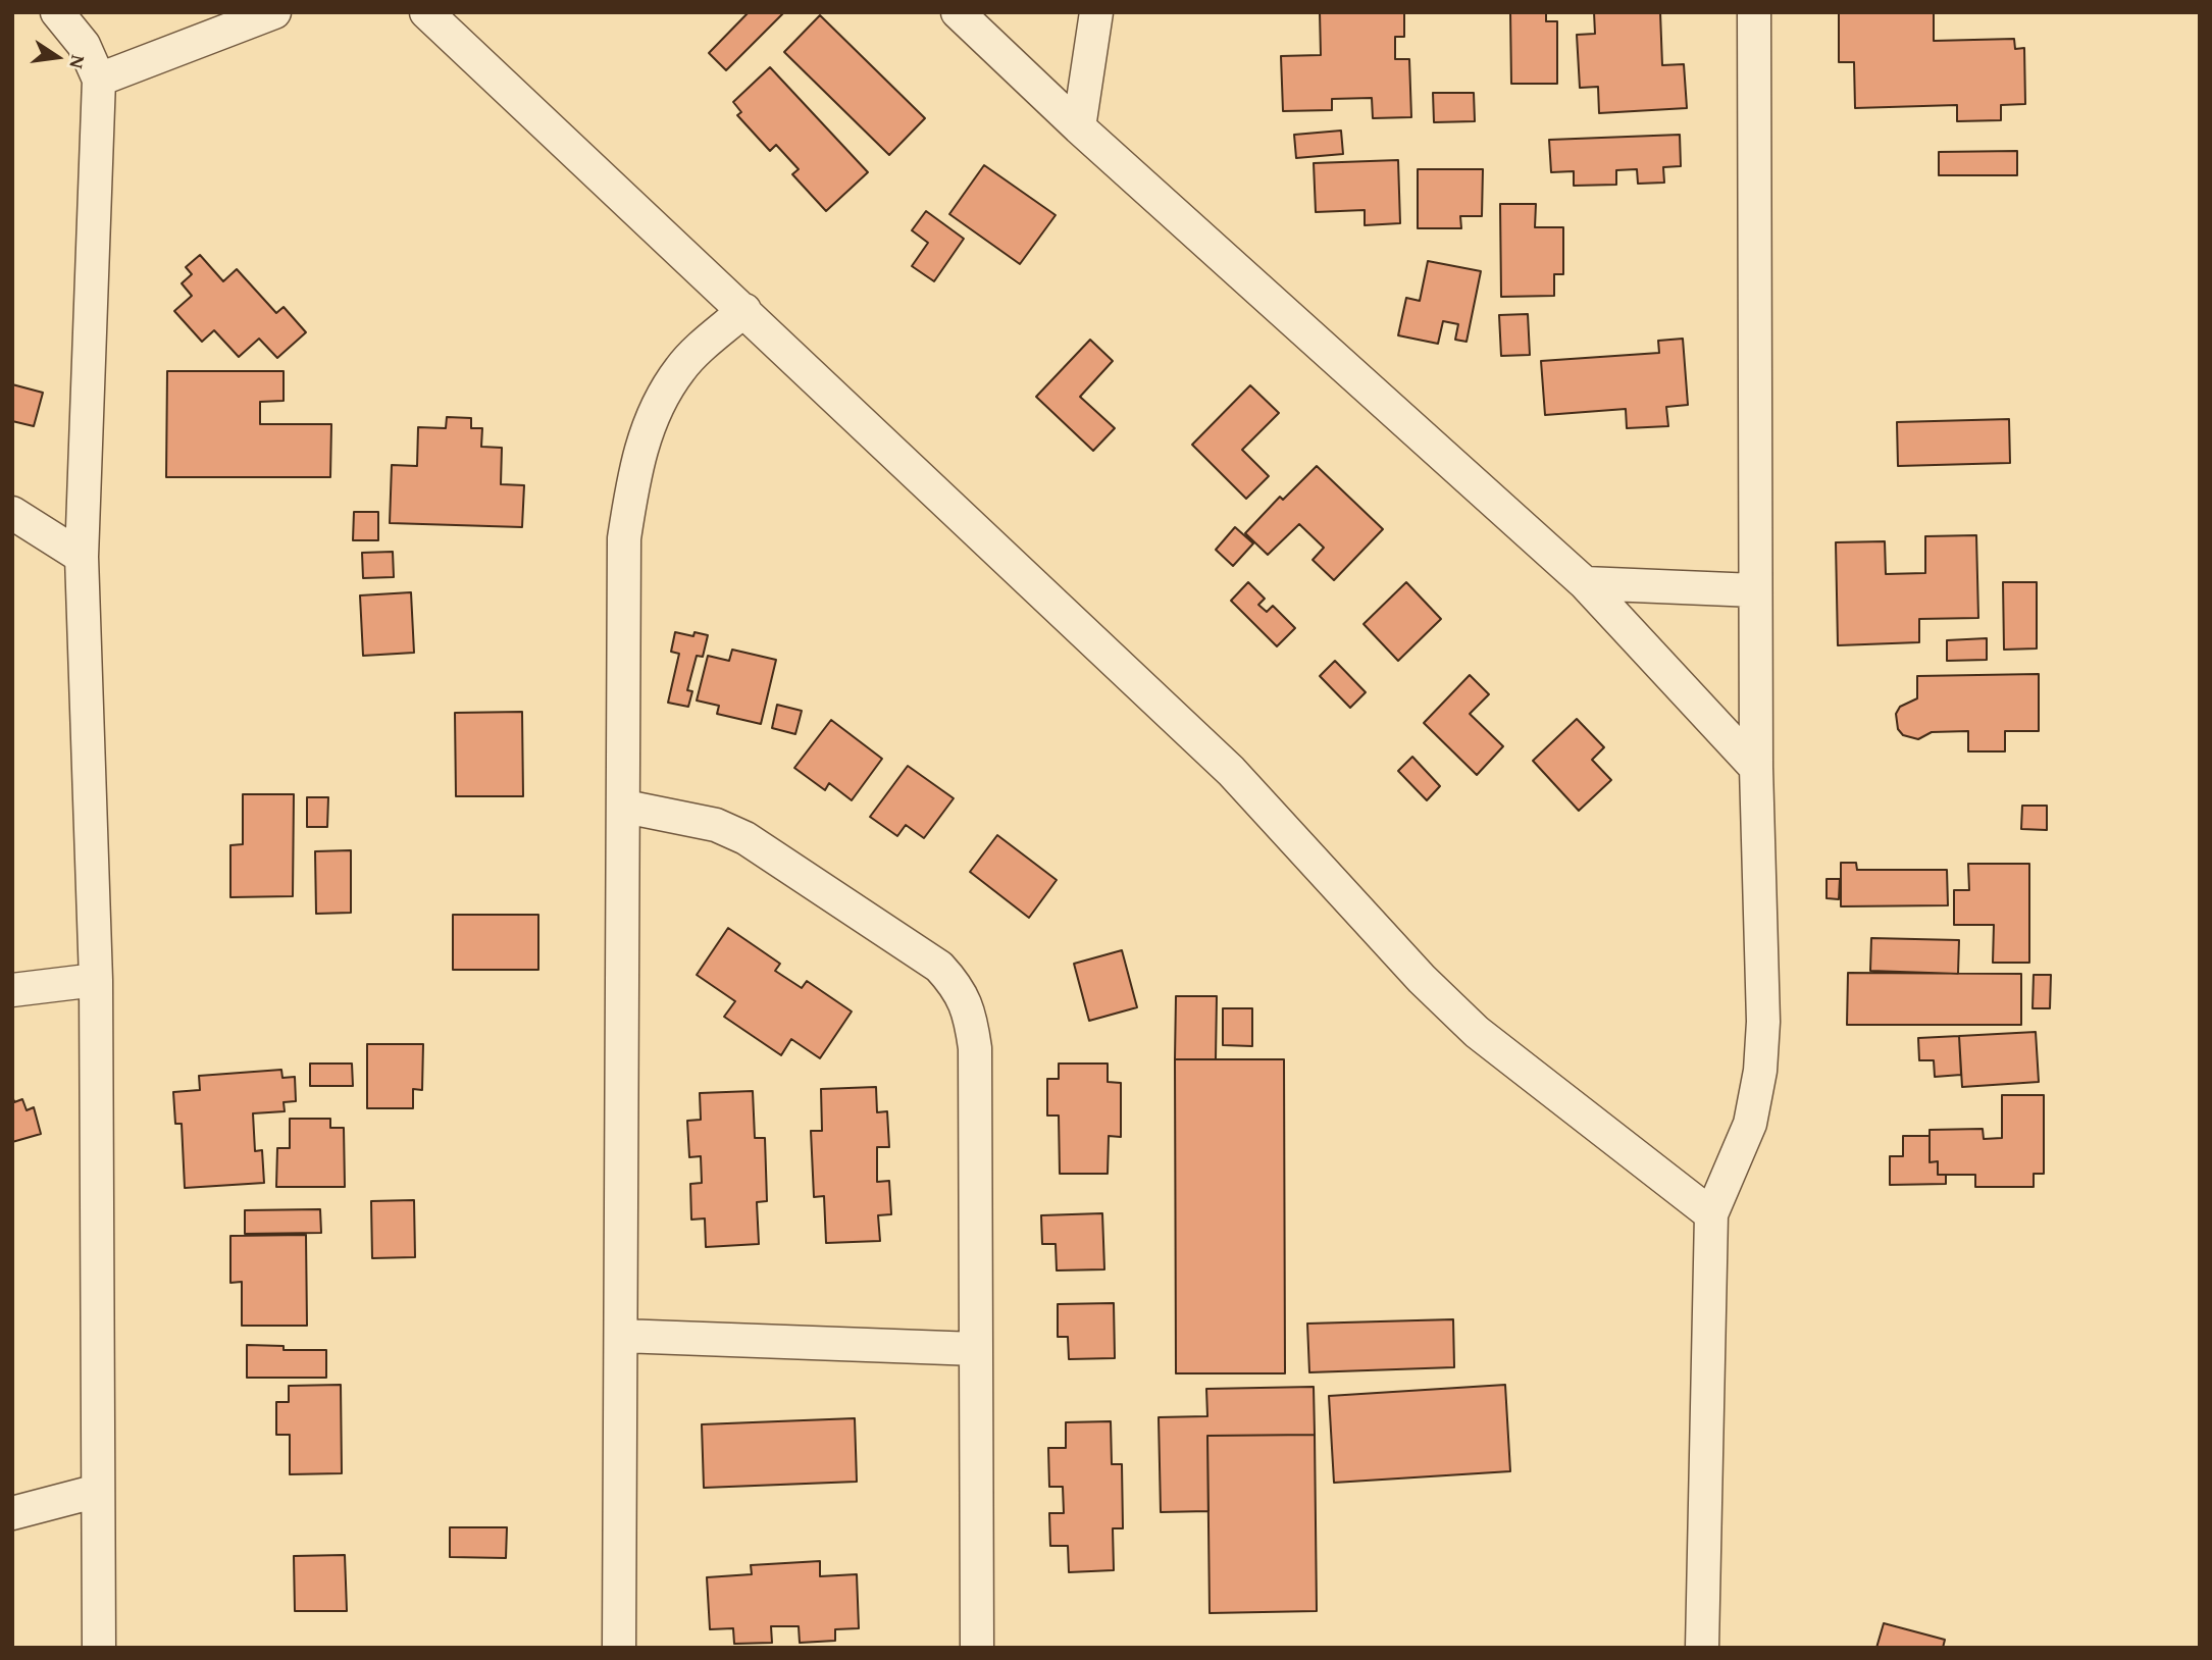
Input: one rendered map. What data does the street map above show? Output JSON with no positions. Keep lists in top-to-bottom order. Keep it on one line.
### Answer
{"north":"right"}
